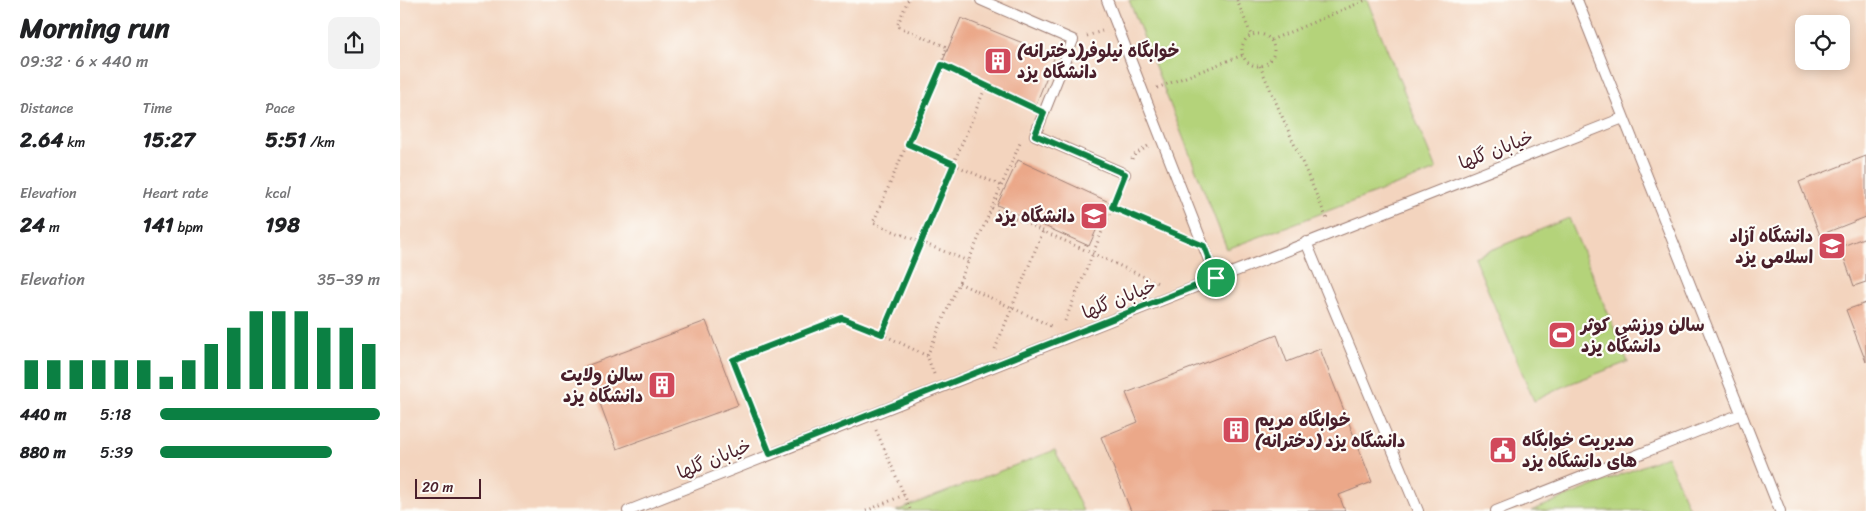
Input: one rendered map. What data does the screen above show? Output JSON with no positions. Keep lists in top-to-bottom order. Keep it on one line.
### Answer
{"streets":{"lane":["خیابان گلها"]},"places":{"building":["خوابگاه نیلوفر(دخترانه) دانشگاه یزد","سالن ولایت دانشگاه یزد","خوابگاه مریم (دخترانه) دانشگاه یزد"],"school or university":["دانشگاه یزد","دانشگاه آزاد اسلامی یزد"],"sports":["سالن ورزشی کوثر دانشگاه یزد"],"public building":["مدیریت خوابگاه های دانشگاه یزد"]},"scale_bar":"20 m","page":{"heading":["Morning run","09:32 · 6 × 440 m"],"stats":[["Distance","2.64 km"],["Time","15:27"],["Pace","5:51 /km"],["Elevation","24 m"],["Heart rate","141 bpm"],["kcal","198"]],"chart":["Elevation","35–39 m"],"list":[{"name":"440 m","note":"5:18"},{"name":"880 m","note":"5:39"}],"scale":"20 m"}}
